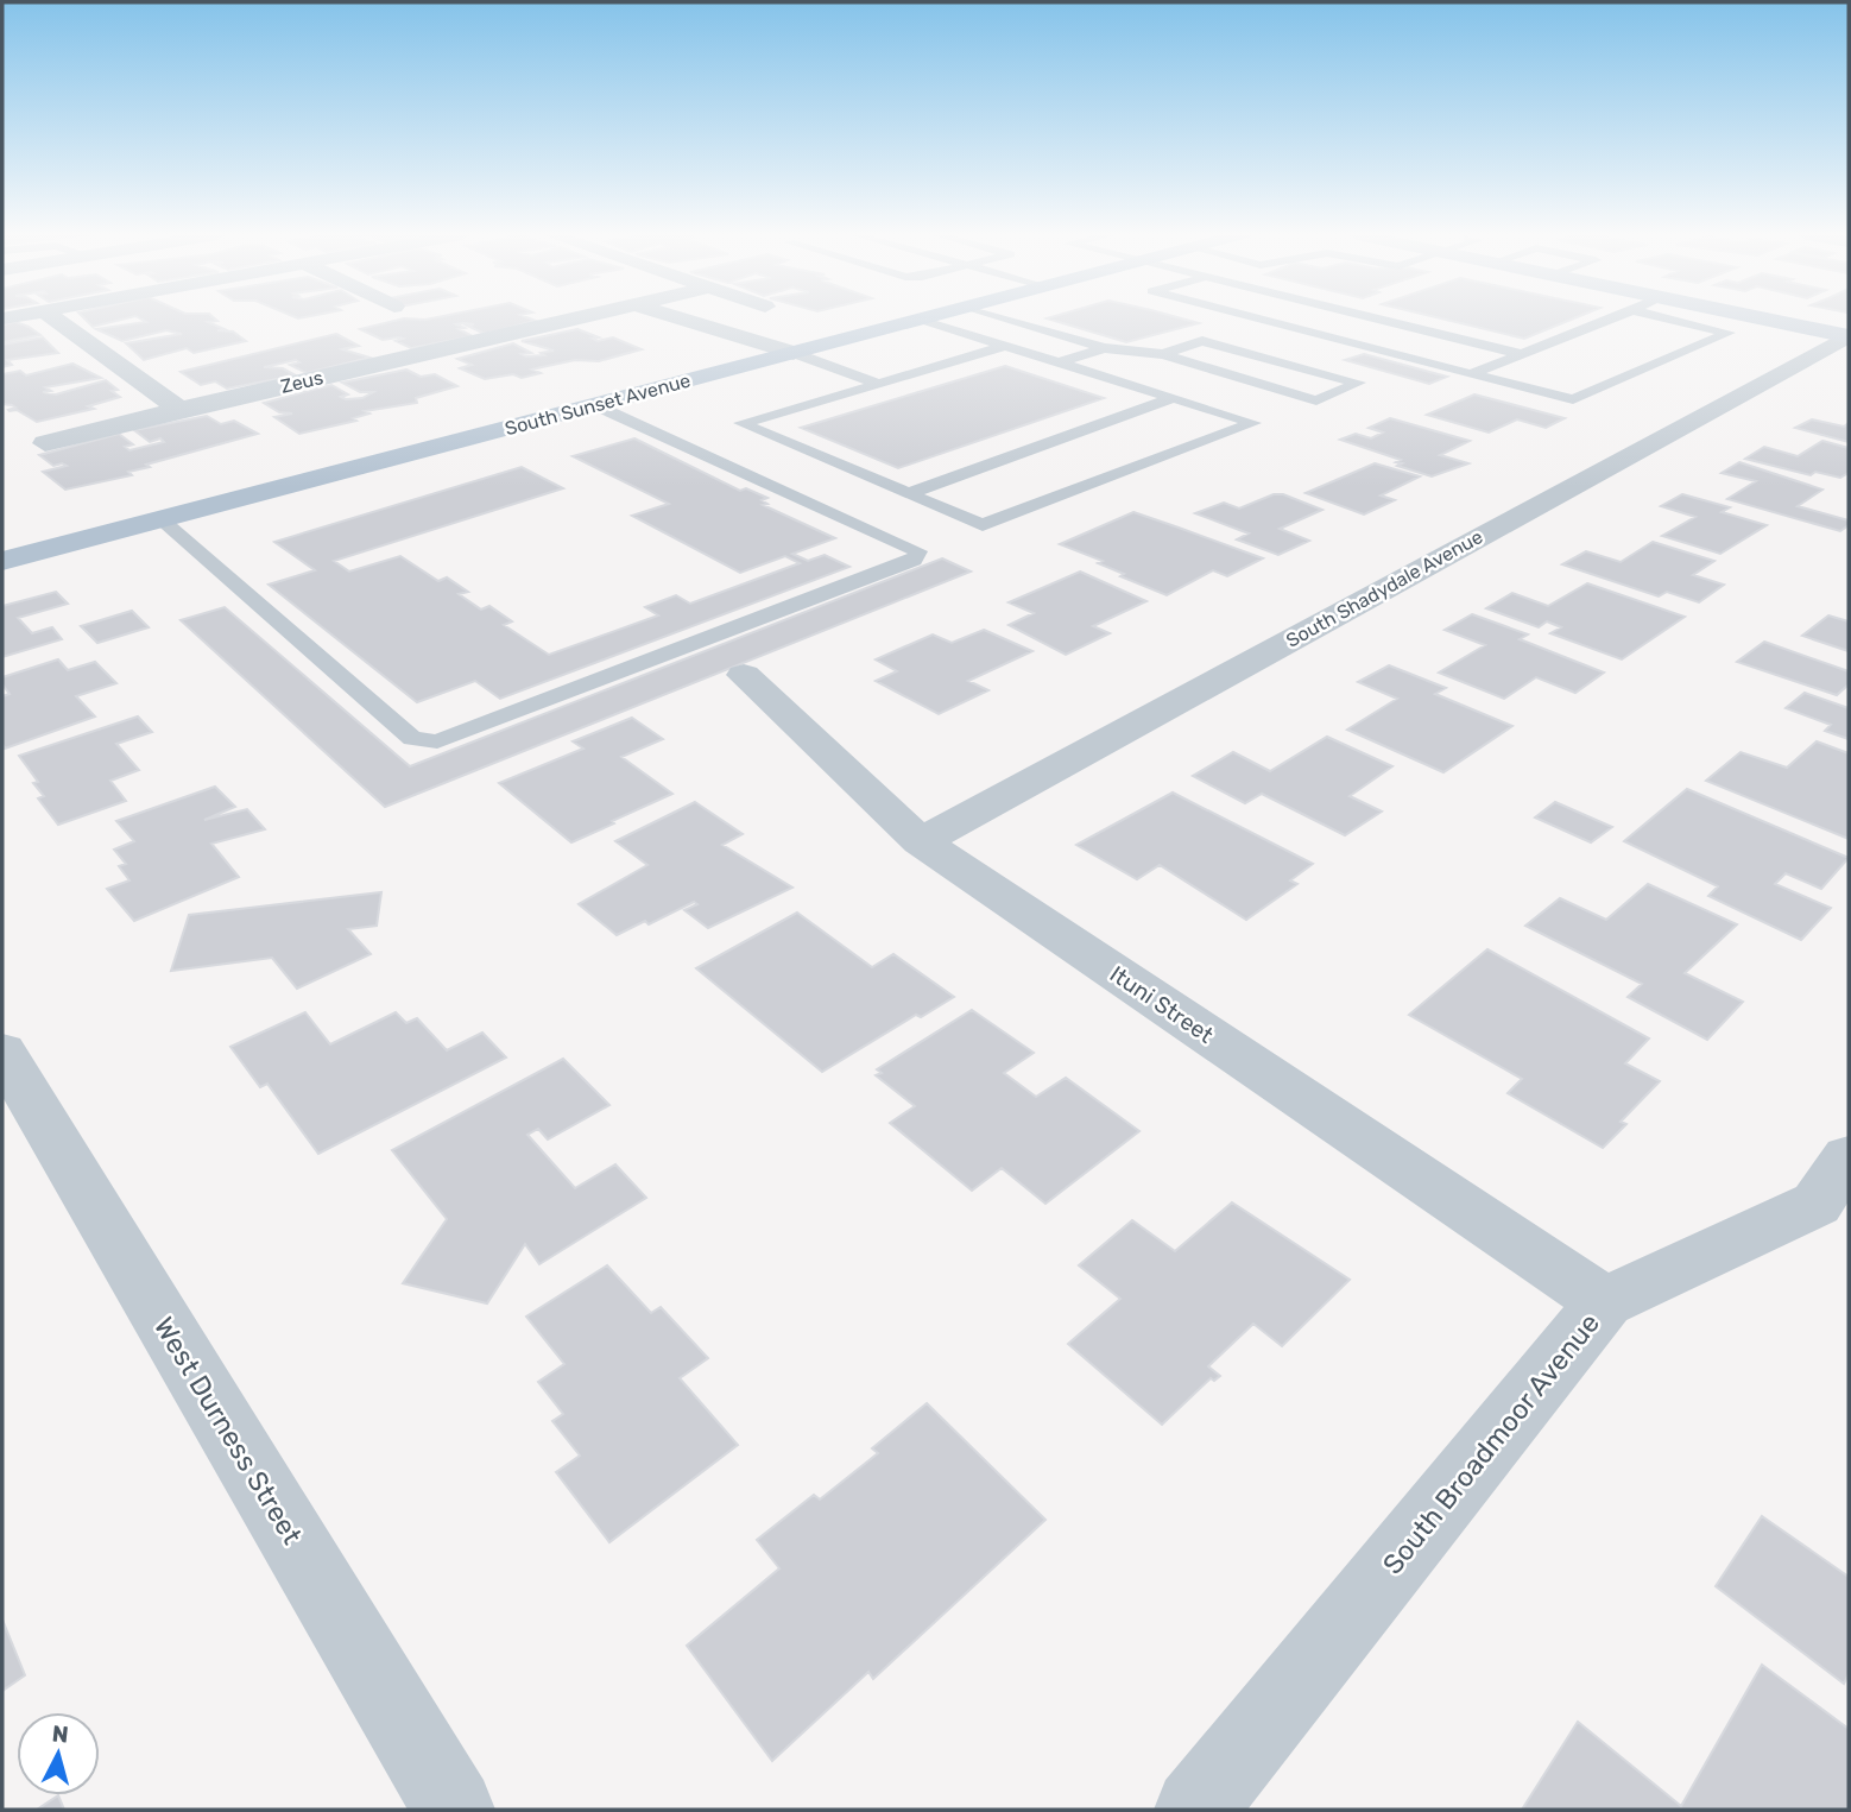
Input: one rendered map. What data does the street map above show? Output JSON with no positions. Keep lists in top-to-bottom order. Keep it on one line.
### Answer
{"streets":{"main road":["South Sunset Avenue"],"street":["Zeus","South Shadydale Avenue","Ituni Street","West Durness Street","South Broadmoor Avenue"]},"crossings":[["South Shadydale Avenue","Ituni Street"],["Ituni Street","South Broadmoor Avenue"]],"north":"top"}
